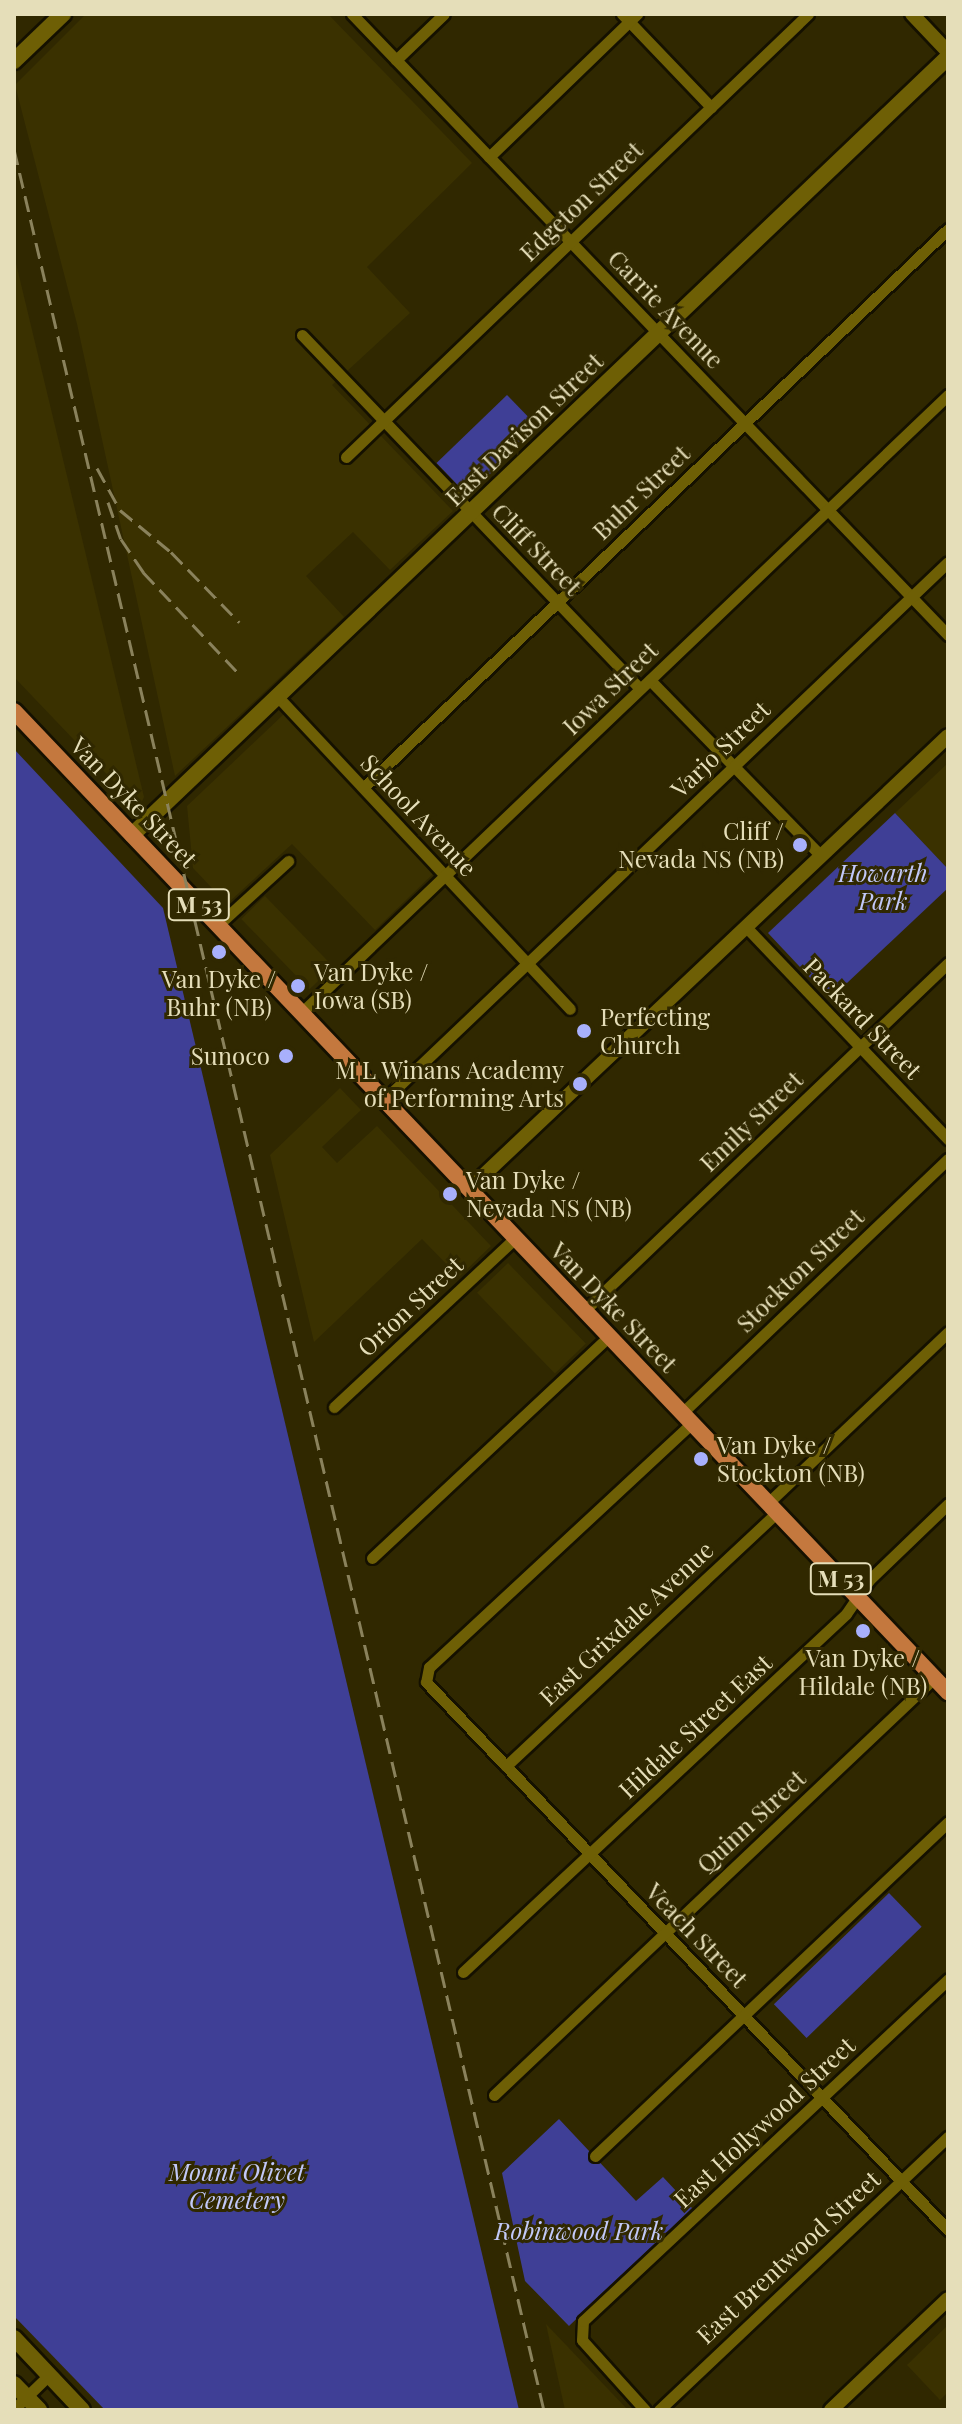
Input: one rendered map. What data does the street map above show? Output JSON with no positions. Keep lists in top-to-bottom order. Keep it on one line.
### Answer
{"streets":{"main road":["East Davison Street","Van Dyke Street","M 53"],"street":["Edgeton Street","Carrie Avenue","Buhr Street","Cliff Street","Iowa Street","Varjo Street","School Avenue","Packard Street","Emily Street","Stockton Street","Orion Street","East Grixdale Avenue","Hildale Street East","Quinn Street","Veach Street","East Hollywood Street","East Brentwood Street"]},"crossings":[["Edgeton Street","Carrie Avenue"],["Edgeton Street","Cliff Street"],["Carrie Avenue","East Davison Street"],["Carrie Avenue","Buhr Street"],["Carrie Avenue","Iowa Street"],["Carrie Avenue","Varjo Street"],["East Davison Street","Cliff Street"],["East Davison Street","Van Dyke Street"],["East Davison Street","School Avenue"],["Buhr Street","Cliff Street"],["Buhr Street","School Avenue"],["Cliff Street","Iowa Street"],["Iowa Street","Van Dyke Street"],["Iowa Street","School Avenue"],["Varjo Street","Van Dyke Street"],["Varjo Street","School Avenue"],["Van Dyke Street","Emily Street"],["Van Dyke Street","Stockton Street"],["Van Dyke Street","Orion Street"],["Van Dyke Street","East Grixdale Avenue"],["Van Dyke Street","Hildale Street East"],["Van Dyke Street","Quinn Street"],["Packard Street","Emily Street"],["Stockton Street","Veach Street"],["East Grixdale Avenue","Veach Street"],["Hildale Street East","Veach Street"],["Quinn Street","Veach Street"],["Veach Street","East Hollywood Street"],["Veach Street","East Brentwood Street"]],"parks":["Howarth Park","Mount Olivet Cemetery","Robinwood Park"],"places":["Cliff / Nevada NS (NB)","Van Dyke / Buhr (NB)","Van Dyke / Iowa (SB)","Perfecting Church","Sunoco","M L Winans Academy of Performing Arts","Van Dyke / Nevada NS (NB)","Van Dyke / Stockton (NB)","Van Dyke / Hildale (NB)"]}
